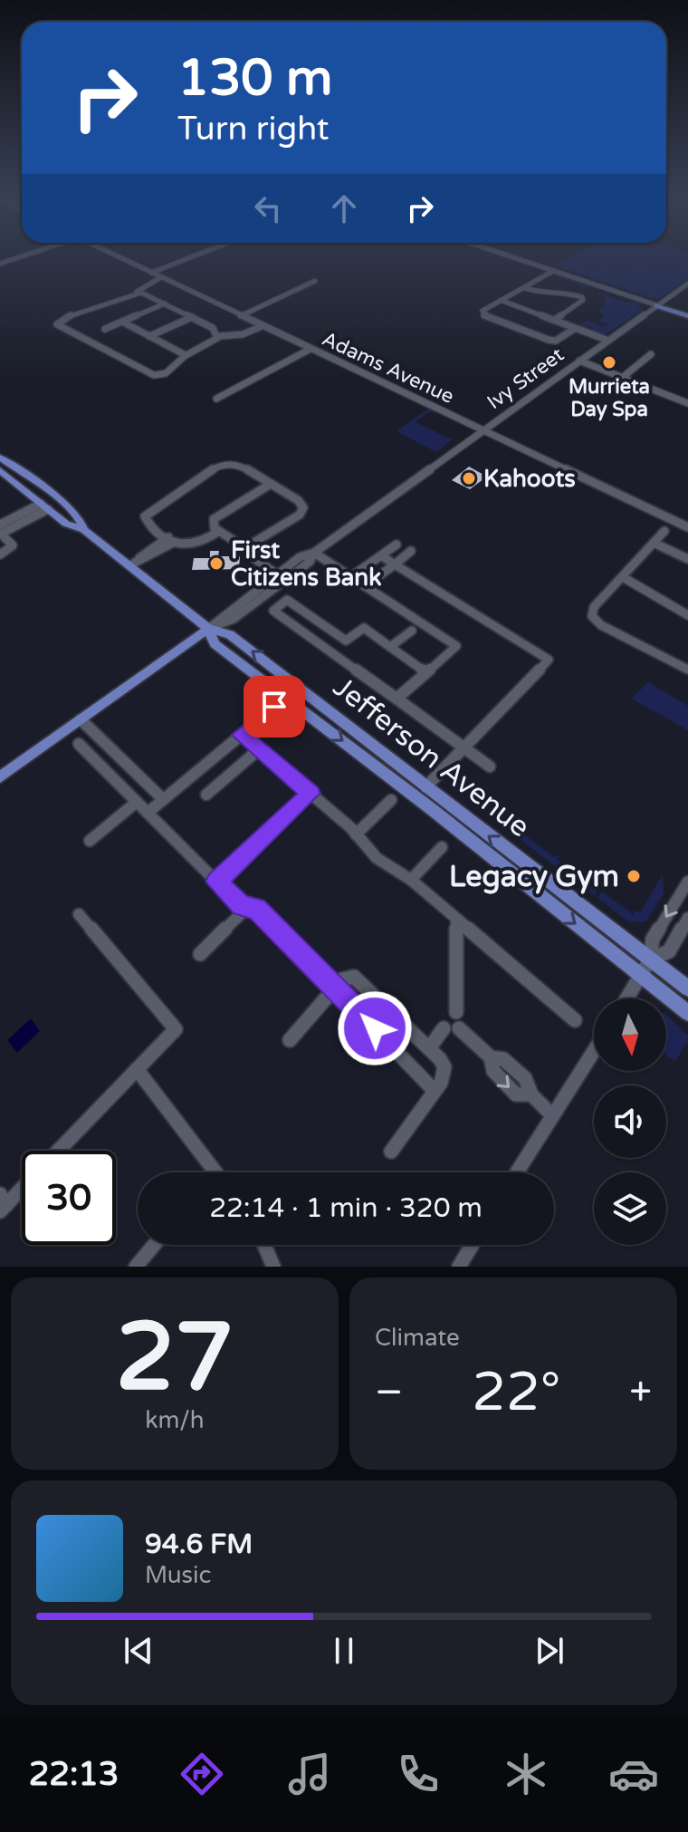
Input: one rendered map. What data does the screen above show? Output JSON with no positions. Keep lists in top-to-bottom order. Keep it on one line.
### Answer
{"streets":{"main road":["Jefferson Avenue"],"street":["Adams Avenue","Ivy Street"]},"crossings":[["Adams Avenue","Ivy Street"],["Ivy Street","Jefferson Avenue"]],"places":["Murrieta Day Spa","Kahoots","First Citizens Bank","Legacy Gym"],"north":"bottom","page":{"turn":["130 m","Turn right"],"limit":"30","trip":"22:14 · 1 min · 320 m","tile":[["27","km/h"],"Climate"],"heat":["−","22°","+"],"song":["94.6 FM","Music"],"tabs":"22:13"}}
